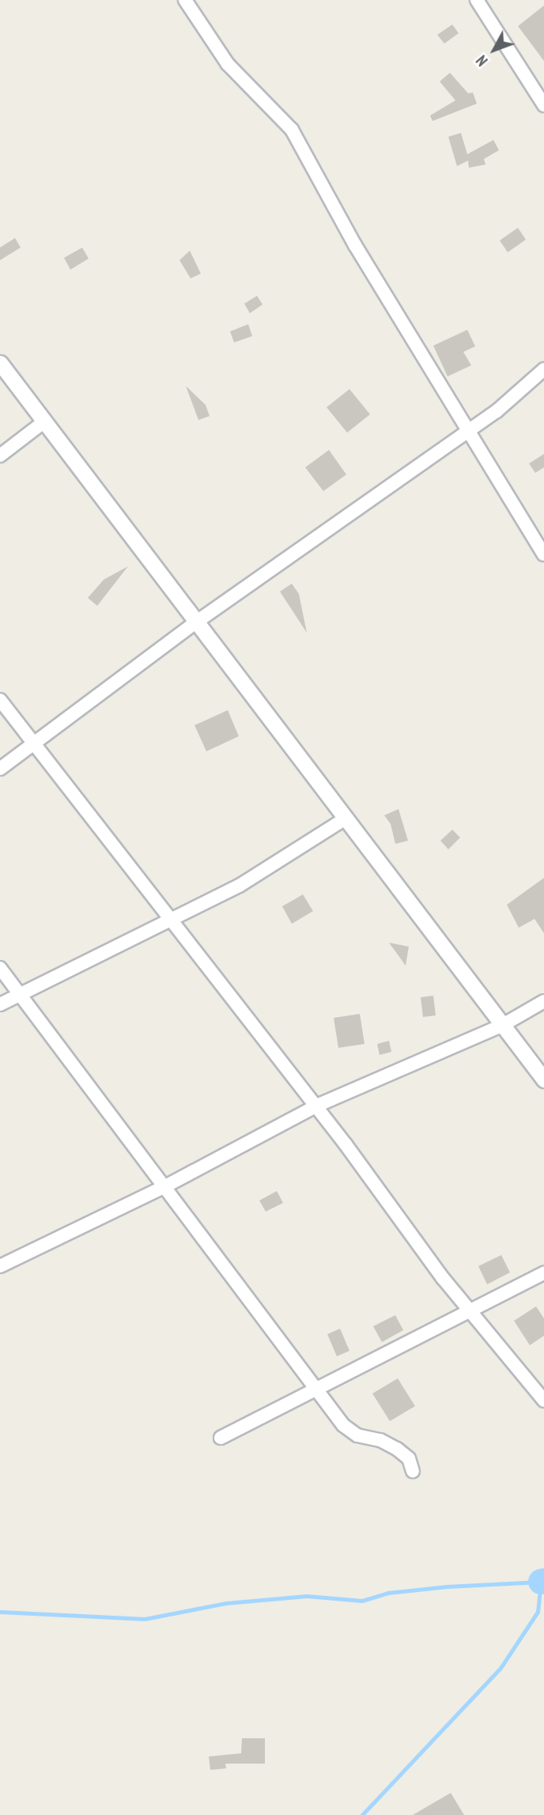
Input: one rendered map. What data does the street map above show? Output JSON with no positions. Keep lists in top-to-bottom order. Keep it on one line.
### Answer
{"north":"bottom left"}
